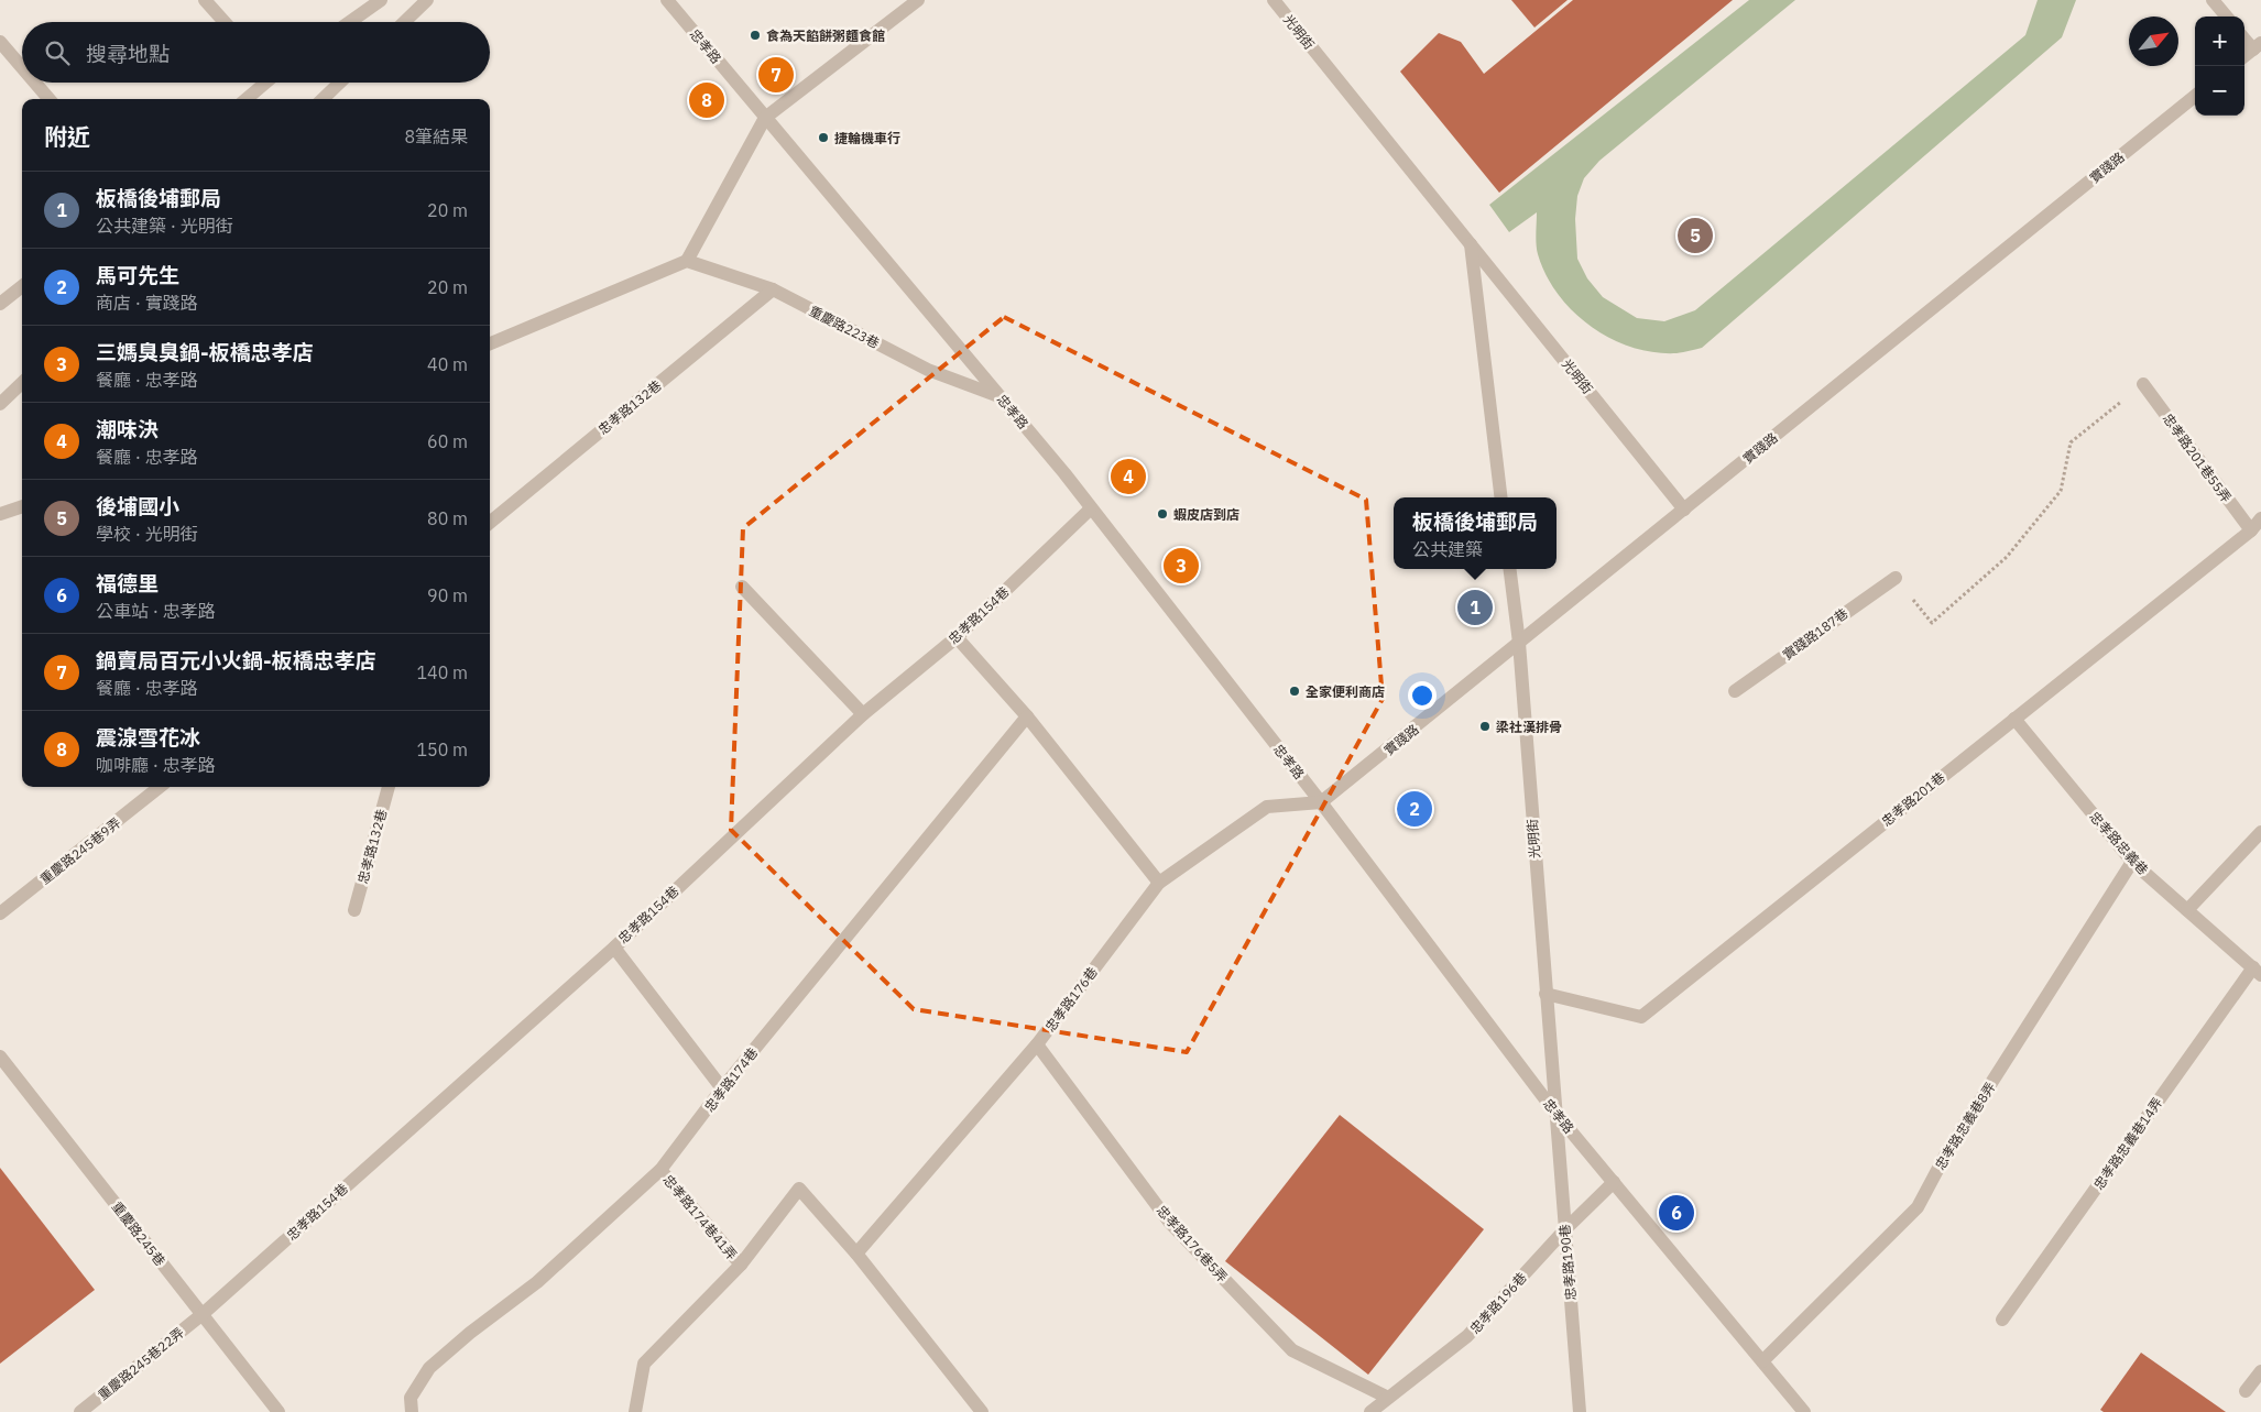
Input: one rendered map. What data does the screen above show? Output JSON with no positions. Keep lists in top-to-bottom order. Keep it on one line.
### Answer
{"streets":{"street":["光明街","忠孝路","實踐路","重慶路223巷","忠孝路132巷","忠孝路201巷55弄","忠孝路154巷","實踐路187巷","忠孝路201巷","忠孝路忠義巷","重慶路245巷9弄","忠孝路176巷","忠孝路174巷","忠孝路忠義巷8弄","忠孝路忠義巷14弄","忠孝路174巷41弄","重慶路245巷","忠孝路176巷5弄","忠孝路190巷","忠孝路196巷","重慶路245巷22弄"]},"crossings":[["光明街","忠孝路"],["光明街","實踐路"],["光明街","忠孝路201巷"],["光明街","忠孝路190巷"],["忠孝路","實踐路"],["忠孝路","重慶路223巷"],["忠孝路","忠孝路154巷"],["忠孝路","忠孝路176巷"],["忠孝路","忠孝路忠義巷8弄"],["忠孝路","忠孝路190巷"],["忠孝路","忠孝路196巷"],["實踐路","忠孝路176巷"],["重慶路223巷","忠孝路132巷"],["忠孝路201巷55弄","忠孝路201巷"],["忠孝路154巷","重慶路245巷"],["忠孝路154巷","重慶路245巷22弄"],["忠孝路201巷","忠孝路忠義巷"],["忠孝路忠義巷","忠孝路忠義巷8弄"],["忠孝路忠義巷","忠孝路忠義巷14弄"],["忠孝路176巷","忠孝路176巷5弄"],["忠孝路174巷","忠孝路174巷41弄"],["重慶路245巷","重慶路245巷22弄"],["忠孝路176巷5弄","忠孝路196巷"],["忠孝路190巷","忠孝路196巷"]],"places":["食為天餡餅粥麵食館","捷輪機車行","蝦皮店到店","全家便利商店","梁社漢排骨"],"north":"top right","page":{"map_buttons":["+","−"],"search":"搜尋地點","pins":["7","8","5","4","3","1","2","6"],"heading":["附近","8筆結果"],"list":[{"mark":"1","name":"板橋後埔郵局","note":"公共建築 · 光明街","value":"20 m"},{"mark":"2","name":"馬可先生","note":"商店 · 實踐路","value":"20 m"},{"mark":"3","name":"三媽臭臭鍋-板橋忠孝店","note":"餐廳 · 忠孝路","value":"40 m"},{"mark":"4","name":"潮味決","note":"餐廳 · 忠孝路","value":"60 m"},{"mark":"5","name":"後埔國小","note":"學校 · 光明街","value":"80 m"},{"mark":"6","name":"福德里","note":"公車站 · 忠孝路","value":"90 m"},{"mark":"7","name":"鍋賣局百元小火鍋-板橋忠孝店","note":"餐廳 · 忠孝路","value":"140 m"},{"mark":"8","name":"震湶雪花冰","note":"咖啡廳 · 忠孝路","value":"150 m"}],"popup":["板橋後埔郵局","公共建築"]}}
